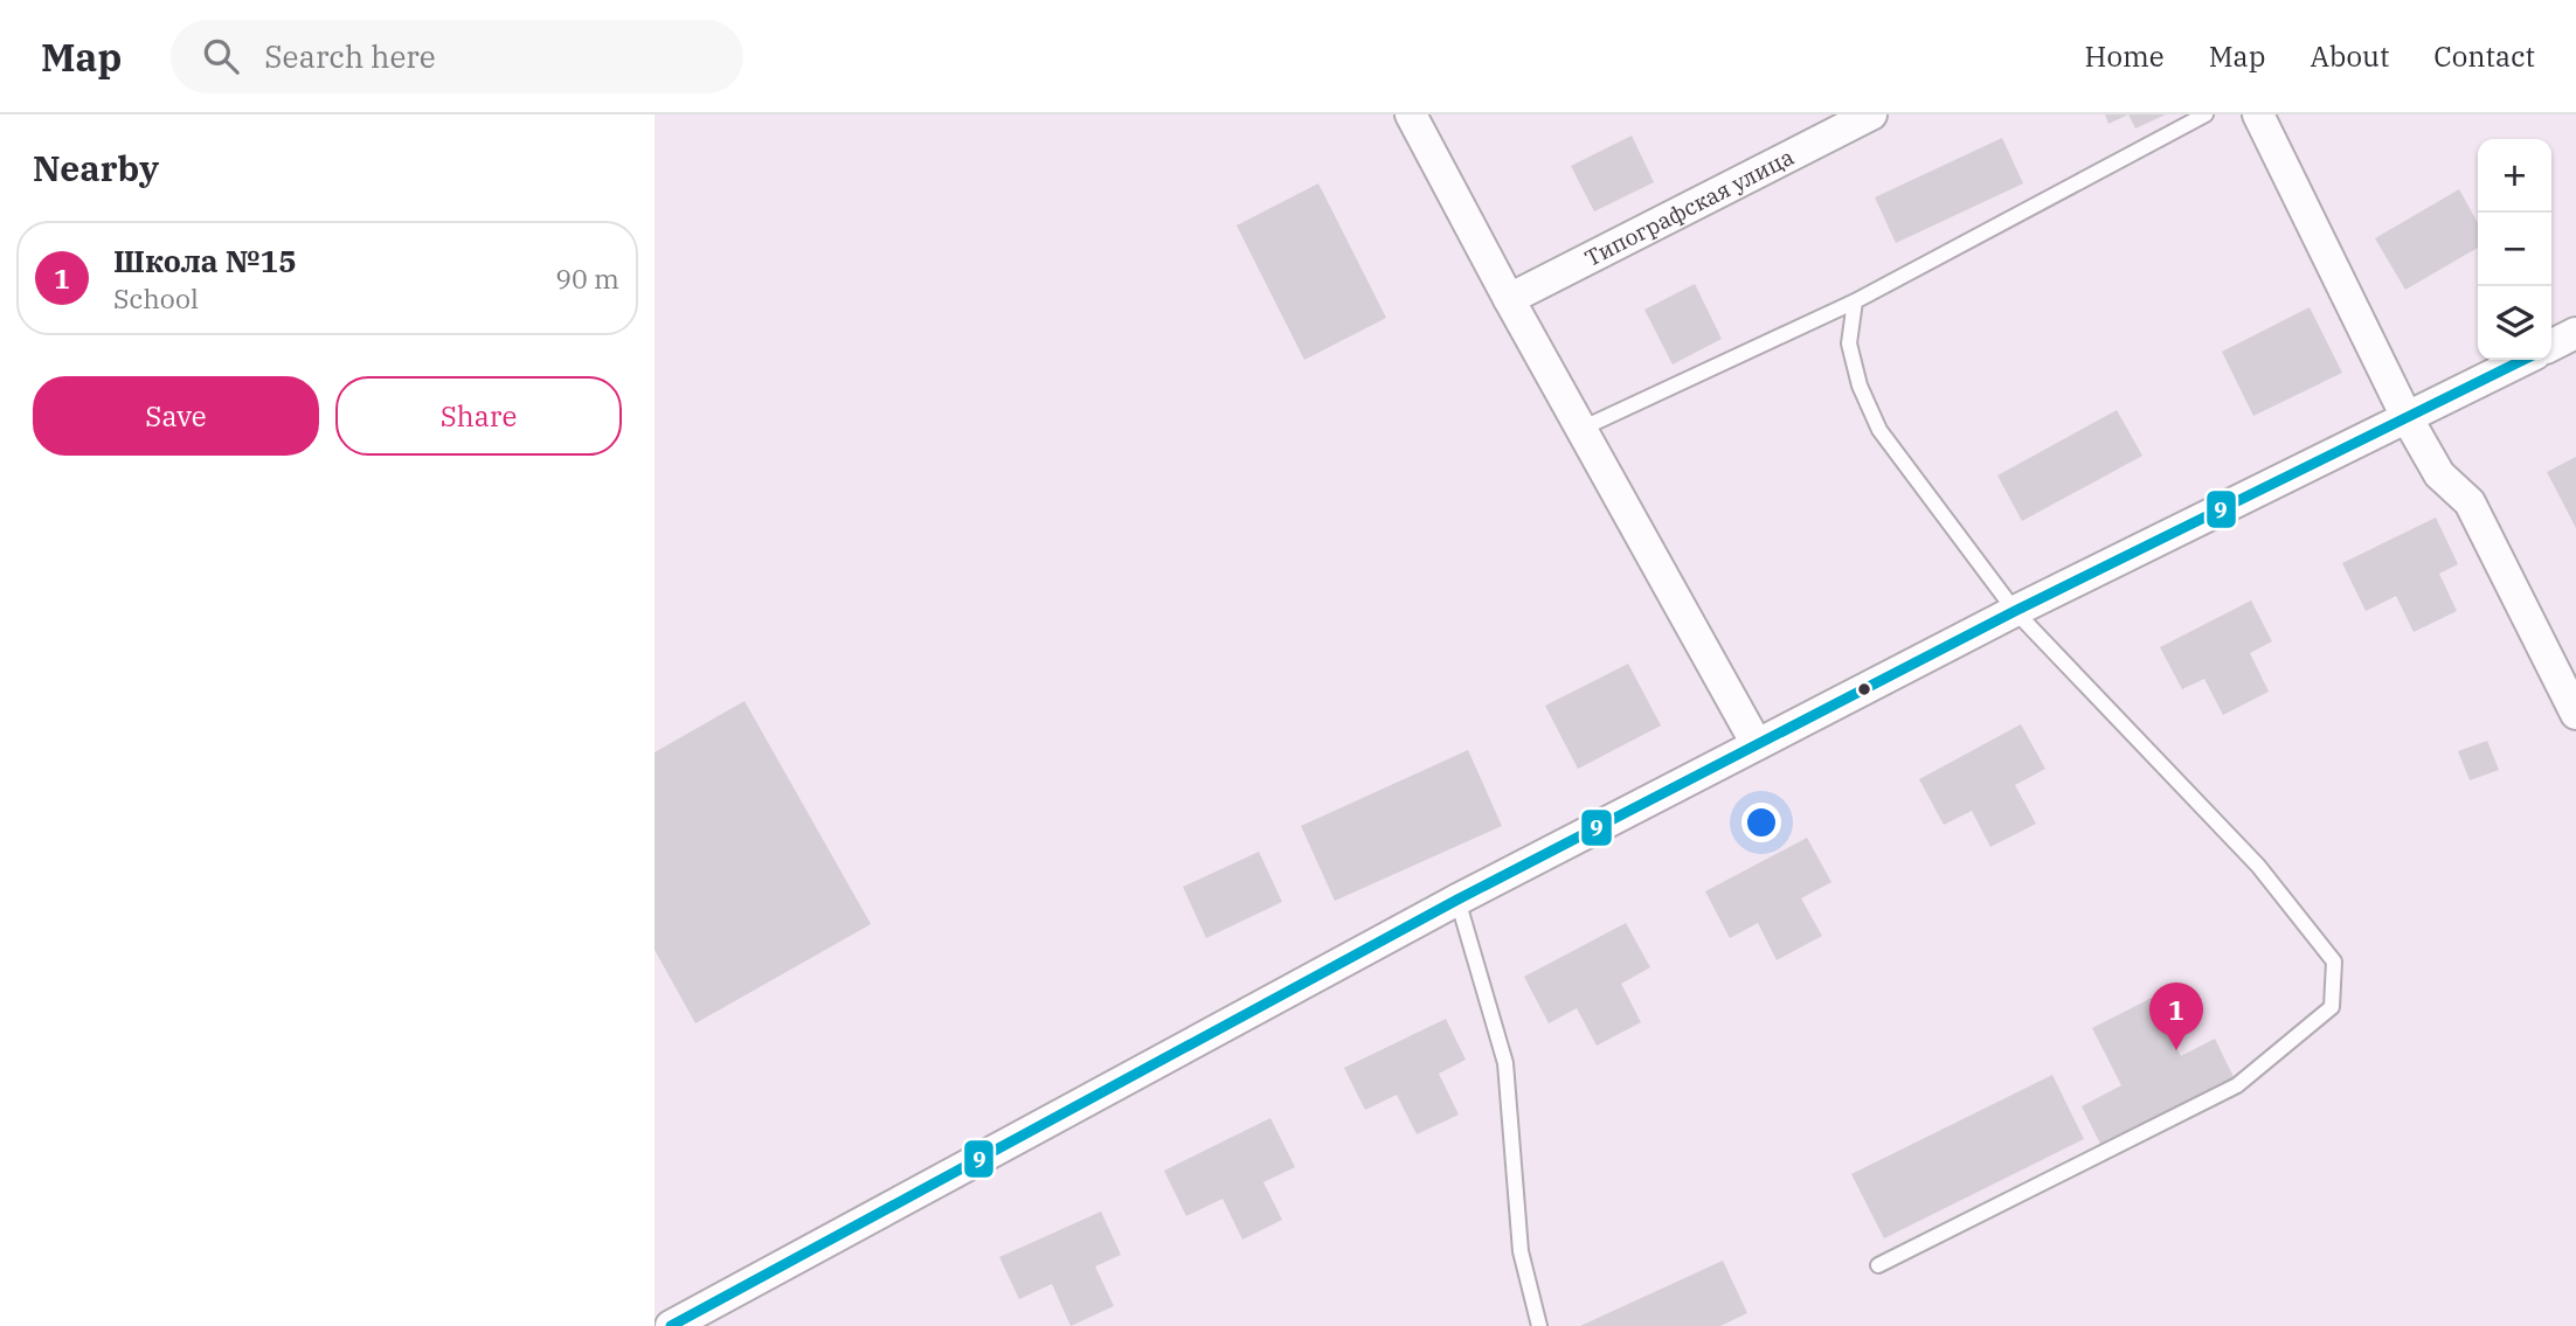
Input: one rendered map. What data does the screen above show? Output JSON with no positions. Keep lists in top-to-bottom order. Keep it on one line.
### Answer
{"streets":{"street":["Типографская улица"]},"lines":["transit line 9"],"page":{"header":"Map","search":"Search here","nav":["Home","Map","About","Contact"],"heading":"Nearby","map_buttons":["+","−"],"list":[{"mark":"1","name":"Школа №15","note":"School","value":"90 m"}],"buttons":["Save","Share"],"pins":"1"}}
